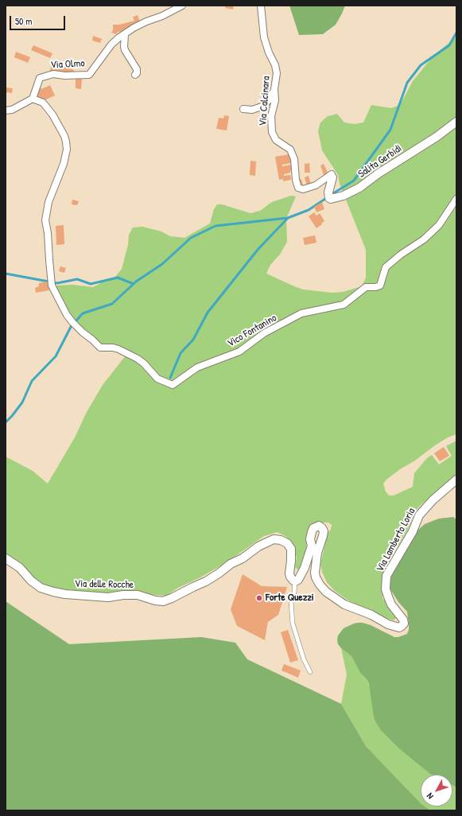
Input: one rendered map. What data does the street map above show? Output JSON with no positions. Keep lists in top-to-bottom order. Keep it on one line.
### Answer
{"streets":{"street":["Via Olmo","Via Calcinara","Salita Gerbidi","Vico Fontanino","Via Lamberto Loria","Via delle Rocche"]},"crossings":[["Via Olmo","Vico Fontanino"],["Via Calcinara","Salita Gerbidi"],["Via Lamberto Loria","Via delle Rocche"]],"places":["Forte Quezzi"],"scale_bar":"50 m","north":"bottom left"}
